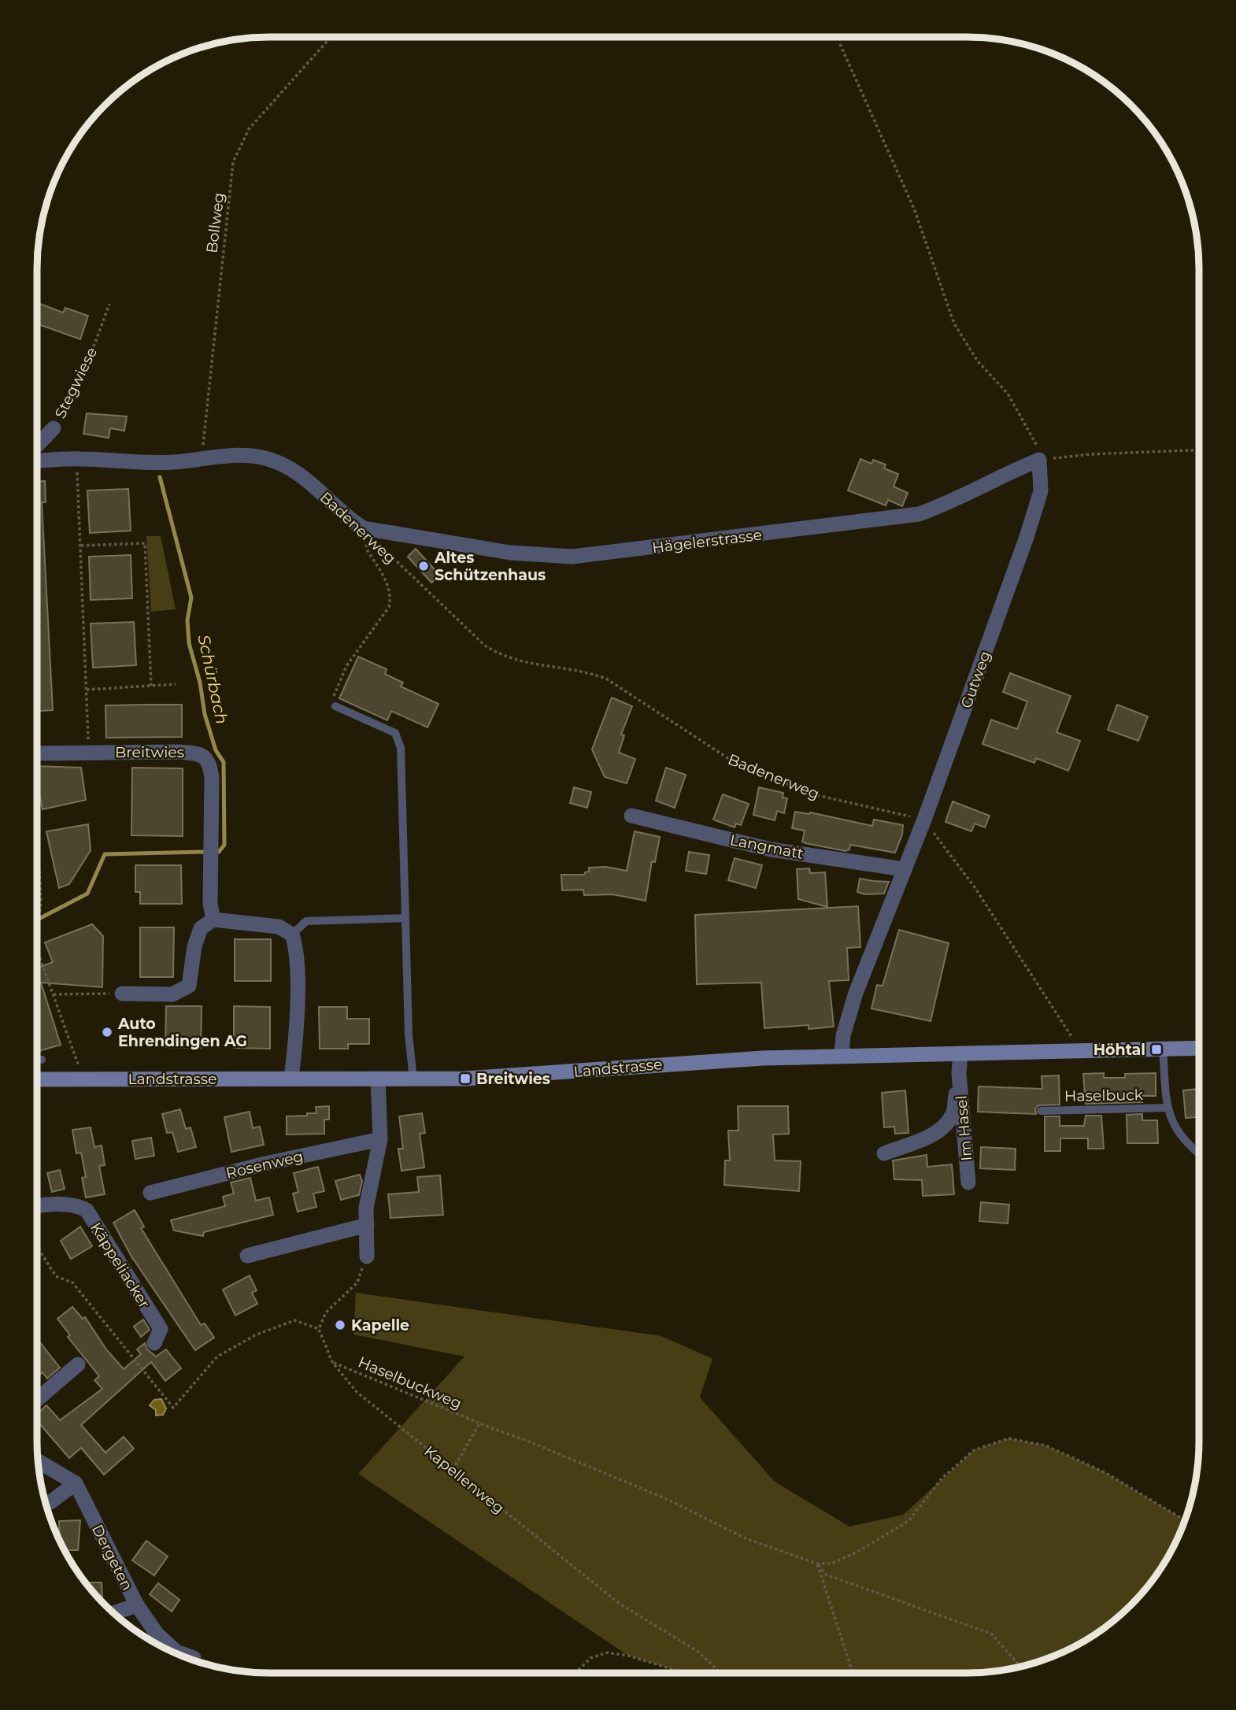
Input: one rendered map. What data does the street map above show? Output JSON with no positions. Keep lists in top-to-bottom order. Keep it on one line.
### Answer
{"streets":{"main road":["Landstrasse"],"street":["Stegwiese","Badenerweg","Hägelerstrasse","Gutweg","Breitwies","Langmatt","Im Hasel","Rosenweg","Käppeliacker","Dergeten"],"lane":["Haselbuck"],"path":["Bollweg","Haselbuckweg","Kapellenweg"]},"crossings":[["Bollweg","Badenerweg"],["Badenerweg","Hägelerstrasse"],["Badenerweg","Gutweg"],["Hägelerstrasse","Gutweg"],["Gutweg","Langmatt"],["Gutweg","Landstrasse"],["Landstrasse","Haselbuck"],["Landstrasse","Im Hasel"],["Haselbuckweg","Kapellenweg"]],"water":["Schürbach"],"places":{"other":["Altes Schützenhaus","Auto Ehrendingen AG","Kapelle"],"transit":["Höhtal","Breitwies"]}}
